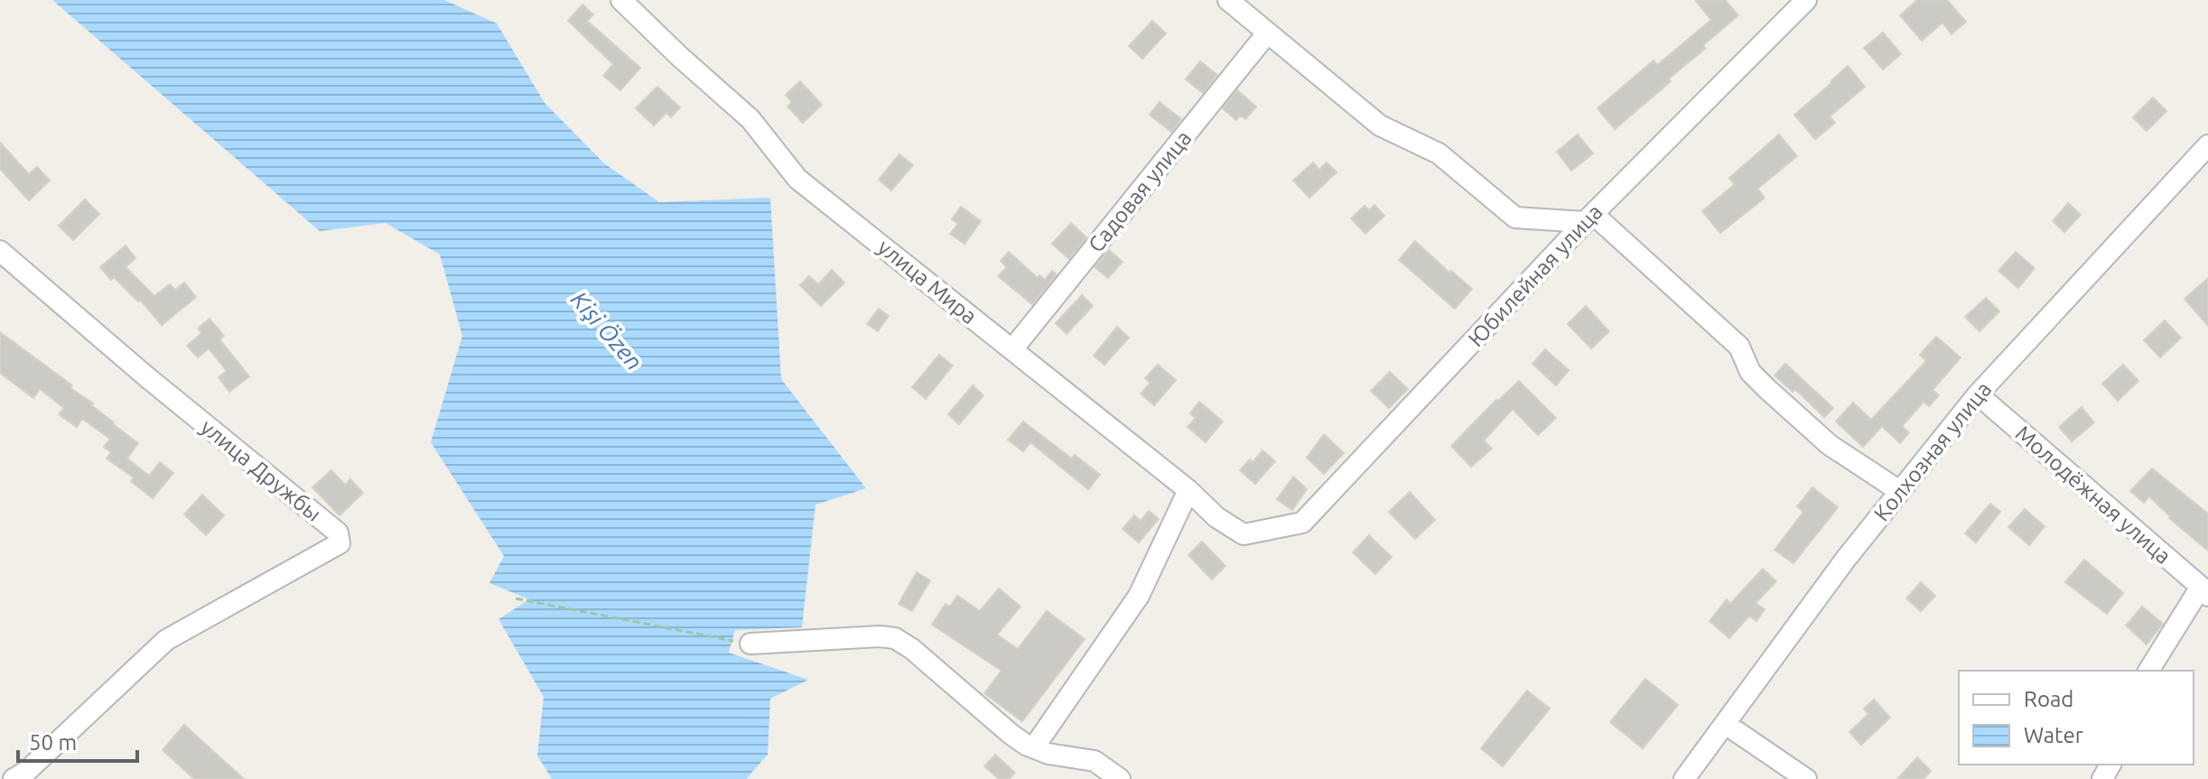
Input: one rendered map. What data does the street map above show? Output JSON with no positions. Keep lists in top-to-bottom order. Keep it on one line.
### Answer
{"streets":{"street":["Садовая улица","Юбилейная улица","улица Мира","Колхозная улица","улица Дружбы","Молодёжная улица"]},"crossings":[["Садовая улица","улица Мира"],["Юбилейная улица","улица Мира"],["Колхозная улица","Молодёжная улица"]],"water":["Kişi Özen"],"legend":["Road","Water"],"scale_bar":"50 m"}
